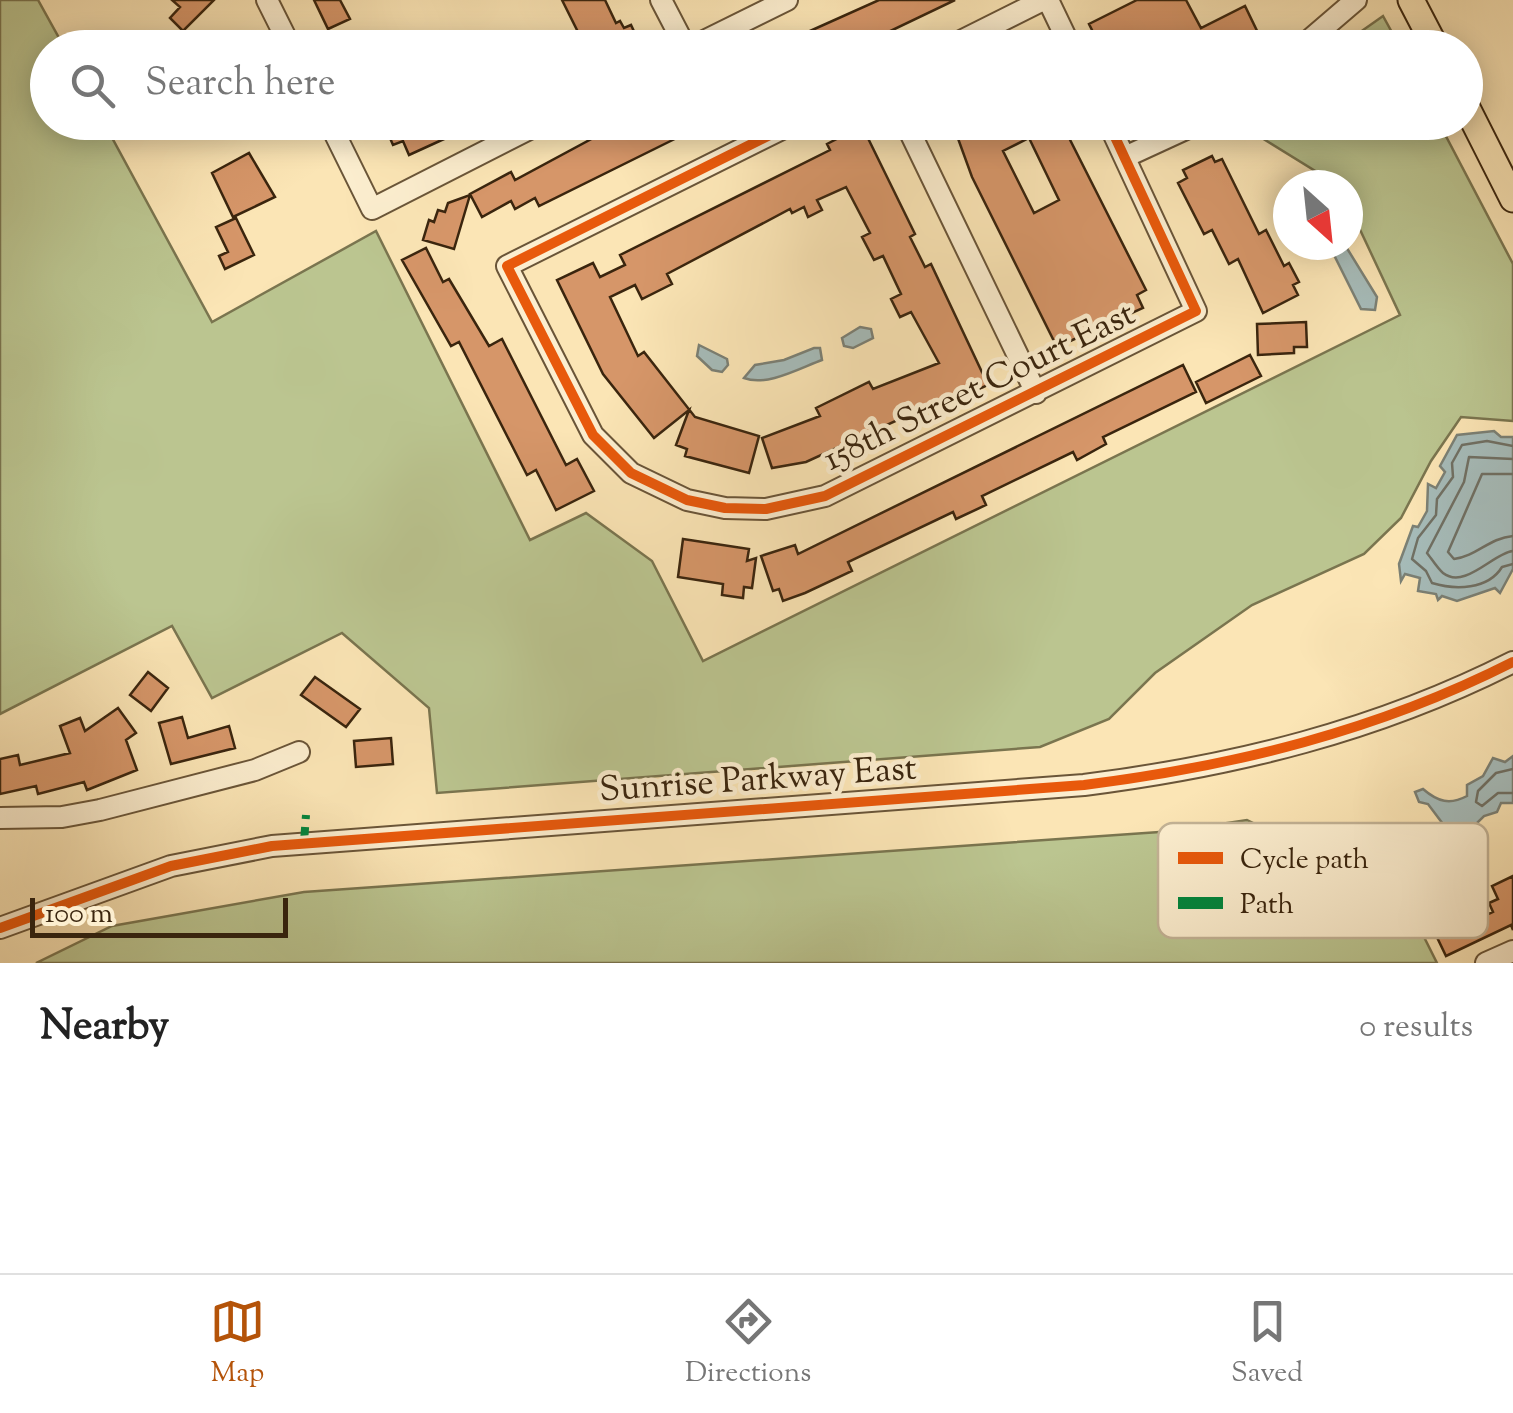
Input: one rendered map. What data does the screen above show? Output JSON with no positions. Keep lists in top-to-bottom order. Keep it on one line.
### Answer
{"streets":{"street":["158th Street Court East","Sunrise Parkway East"]},"legend":["Cycle path","Path"],"scale_bar":"100 m","north":"bottom right","page":{"search":"Search here","scale":"100 m","heading":["Nearby","0 results"],"nav":["Map","Directions","Saved"]}}
